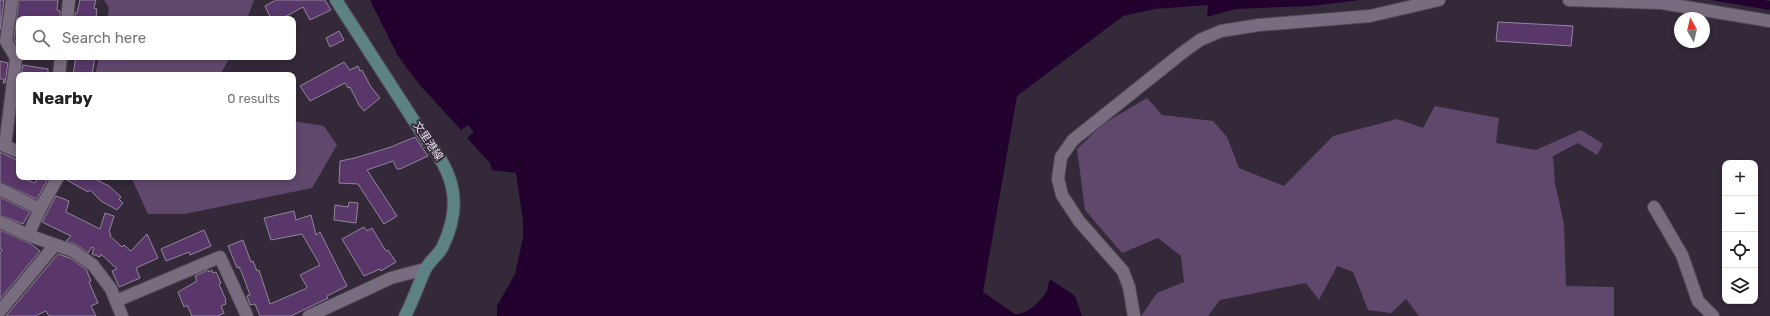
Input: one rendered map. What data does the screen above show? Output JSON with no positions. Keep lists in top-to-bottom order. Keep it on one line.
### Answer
{"streets":{"main road":["文里港線"]},"north":"top","page":{"search":"Search here","heading":["Nearby","0 results"],"map_buttons":["+","−"]}}
